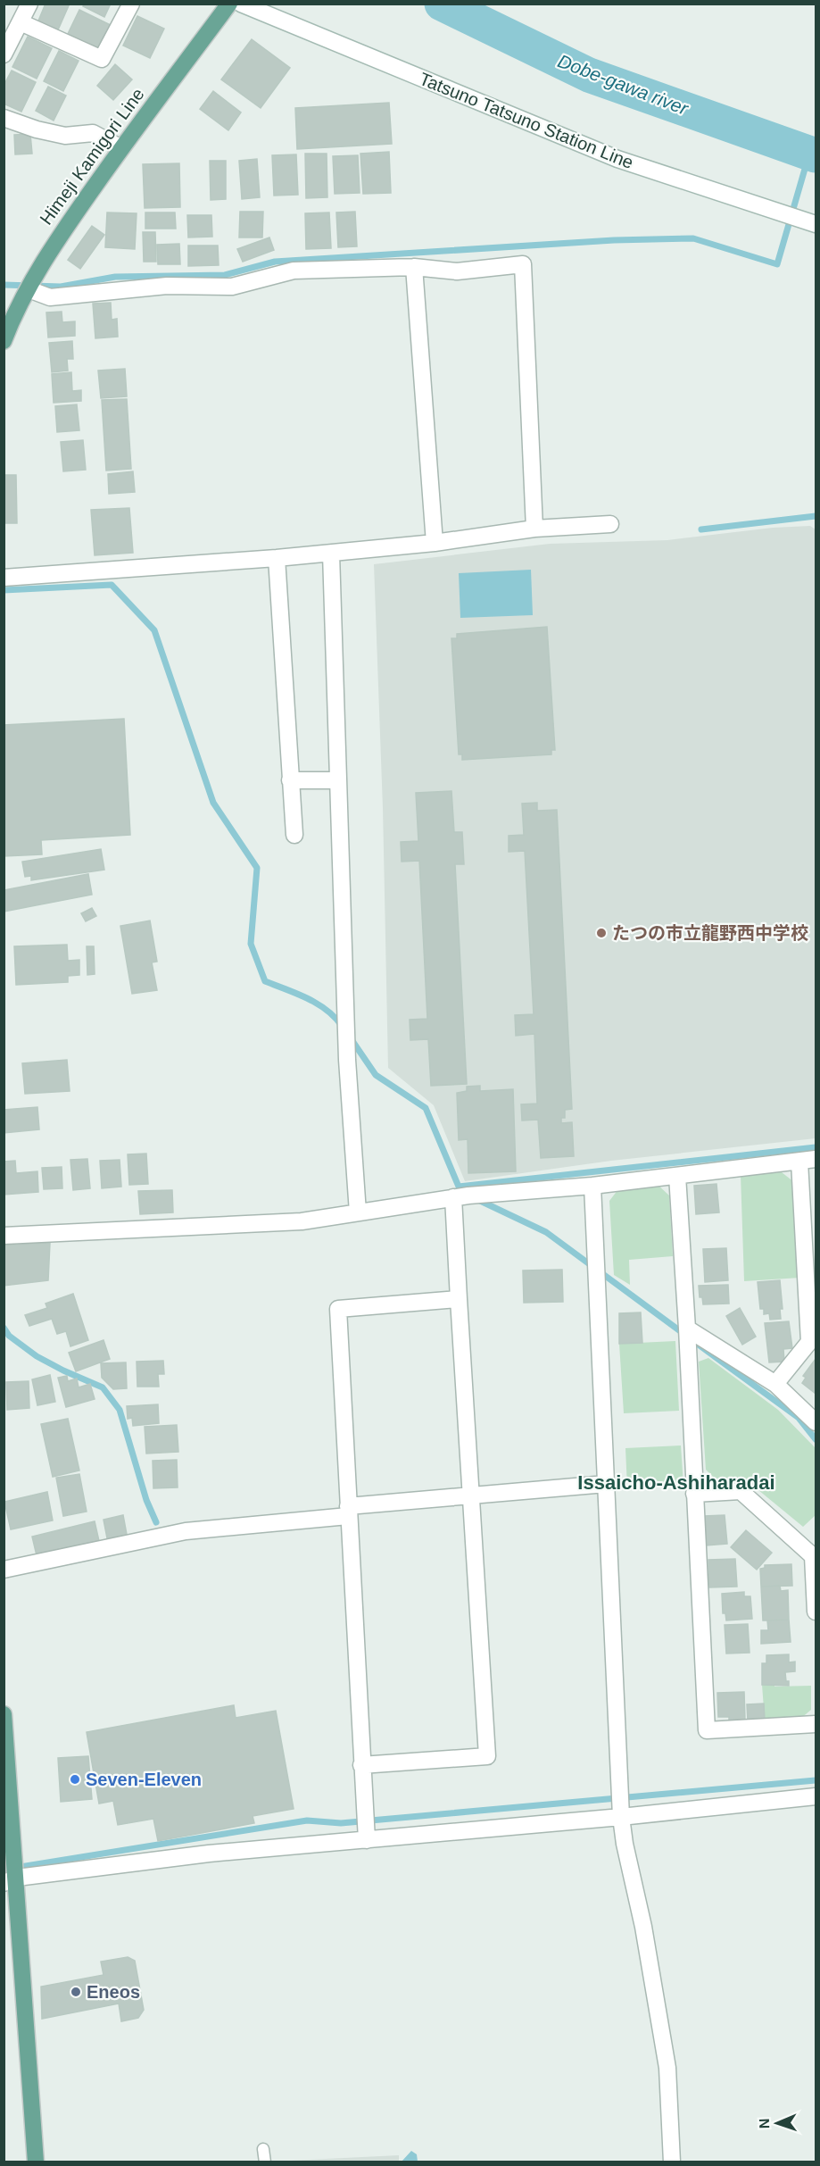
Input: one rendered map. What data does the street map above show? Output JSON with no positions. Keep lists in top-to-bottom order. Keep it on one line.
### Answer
{"streets":{"main road":["Himeji Kamigori Line"],"street":["Tatsuno Tatsuno Station Line"]},"districts":["Issaicho-Ashiharadai"],"water":["Dobe-gawa river"],"places":["たつの市立龍野西中学校","Seven-Eleven","Eneos"],"north":"left"}
